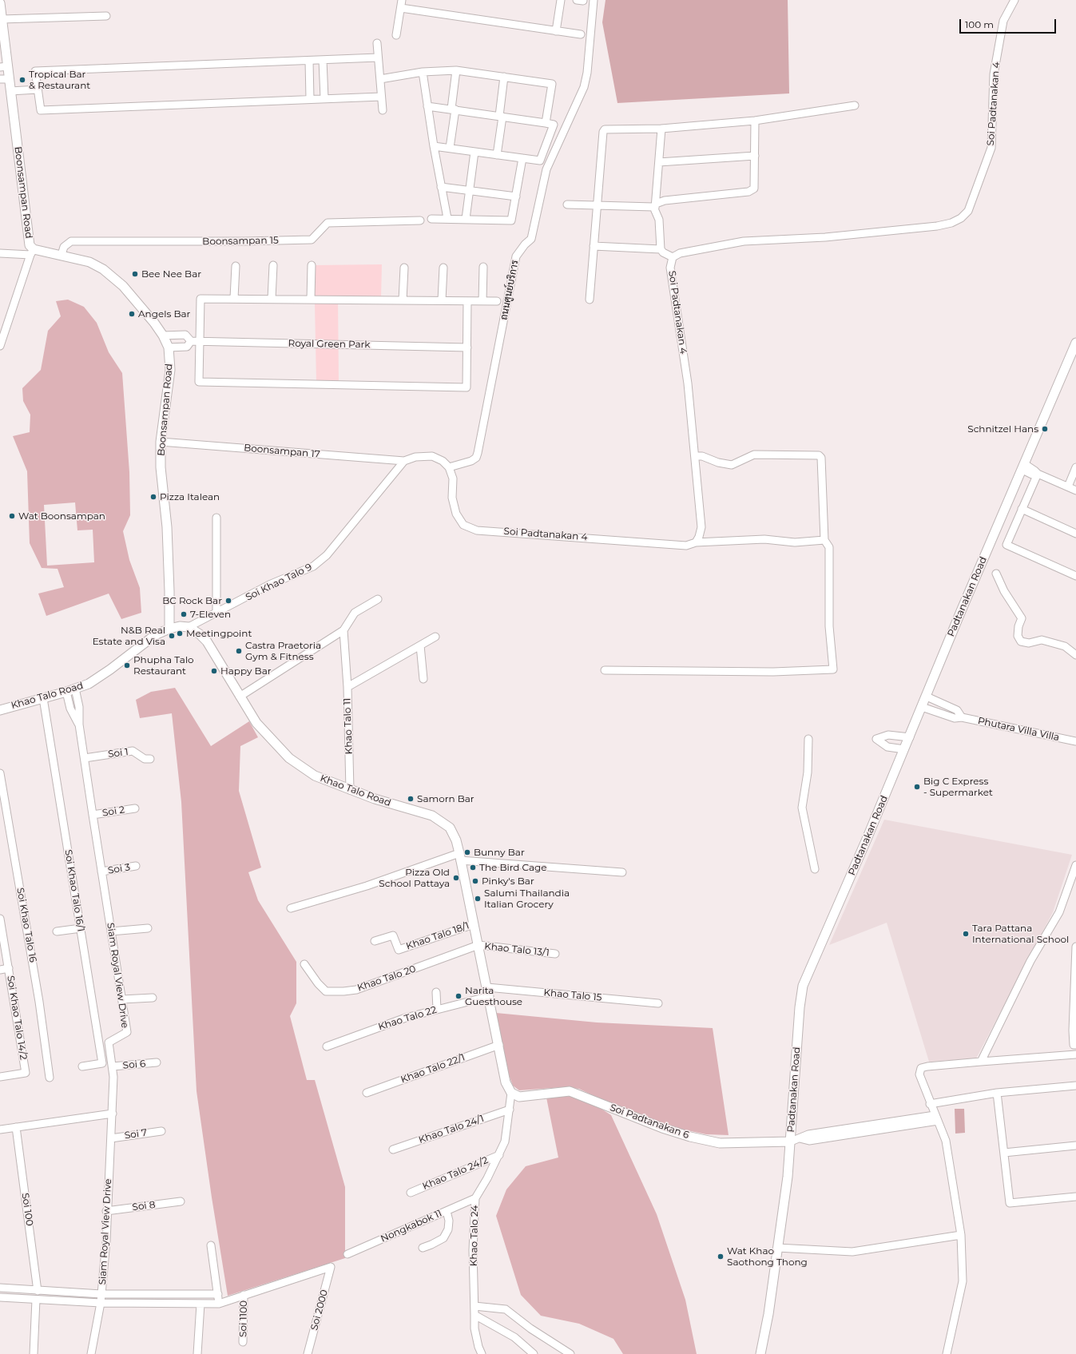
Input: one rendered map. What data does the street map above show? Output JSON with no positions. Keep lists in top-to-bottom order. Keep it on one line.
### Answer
{"streets":{"street":["Soi Padtanakan 4","Boonsampan Road","Boonsampan 15","ถนนศูนย์บริการ","Royal Green Park","Boonsampan 17","Soi Khao Talo 9","Padtanakan Road","Khao Talo Road","Khao Talo 11","Phutara Villa Villa","Soi 1","Soi 2","Soi 3","Soi Khao Talo 16/1","Soi Khao Talo 16","Khao Talo 18/1","Khao Talo 13/1","Siam Royal View Drive","Khao Talo 20","Khao Talo 15","Soi Khao Talo 14/2","Khao Talo 22","Soi 6","Khao Talo 22/1","Soi Padtanakan 6","Khao Talo 24/1","Soi 7","Khao Talo 24/2","Soi 8","Soi 100","Nongkabok 11","Khao Talo 24","Soi 2000","Soi 1100"]},"crossings":[["Soi Padtanakan 4","ถนนศูนย์บริการ"],["Boonsampan Road","Boonsampan 15"],["Boonsampan Road","Royal Green Park"],["Boonsampan Road","Boonsampan 17"],["Boonsampan Road","Khao Talo Road"],["Boonsampan 17","Soi Khao Talo 9"],["Soi Khao Talo 9","Khao Talo Road"],["Padtanakan Road","Phutara Villa Villa"],["Padtanakan Road","Soi Padtanakan 6"],["Khao Talo Road","Khao Talo 11"],["Khao Talo Road","Soi Khao Talo 16/1"],["Khao Talo Road","Khao Talo 18/1"],["Khao Talo Road","Khao Talo 13/1"],["Khao Talo Road","Khao Talo 20"],["Khao Talo Road","Khao Talo 15"],["Khao Talo Road","Khao Talo 22"],["Khao Talo Road","Khao Talo 22/1"],["Khao Talo Road","Soi Padtanakan 6"],["Khao Talo Road","Khao Talo 24"],["Soi 1","Siam Royal View Drive"],["Soi 2","Siam Royal View Drive"],["Soi 3","Siam Royal View Drive"],["Khao Talo 13/1","Khao Talo 20"],["Siam Royal View Drive","Soi 6"],["Siam Royal View Drive","Soi 7"],["Siam Royal View Drive","Soi 8"],["Soi Padtanakan 6","Khao Talo 24"],["Khao Talo 24/1","Khao Talo 24"],["Khao Talo 24/2","Khao Talo 24"],["Nongkabok 11","Khao Talo 24"],["Soi 2000","Soi 1100"]],"places":["Tropical Bar & Restaurant","Bee Nee Bar","Angels Bar","Schnitzel Hans","Pizza Italean","Wat Boonsampan","BC Rock Bar","7-Eleven","Meetingpoint","N&B Real Estate and Visa","Castra Praetoria Gym & Fitness","Phupha Talo Restaurant","Happy Bar","Big C Express - Supermarket","Samorn Bar","Bunny Bar","The Bird Cage","Pizza Old School Pattaya","Pinky's Bar","Salumi Thailandia Italian Grocery","Tara Pattana International School","Narita Guesthouse","Wat Khao Saothong Thong"],"scale_bar":"100 m"}
